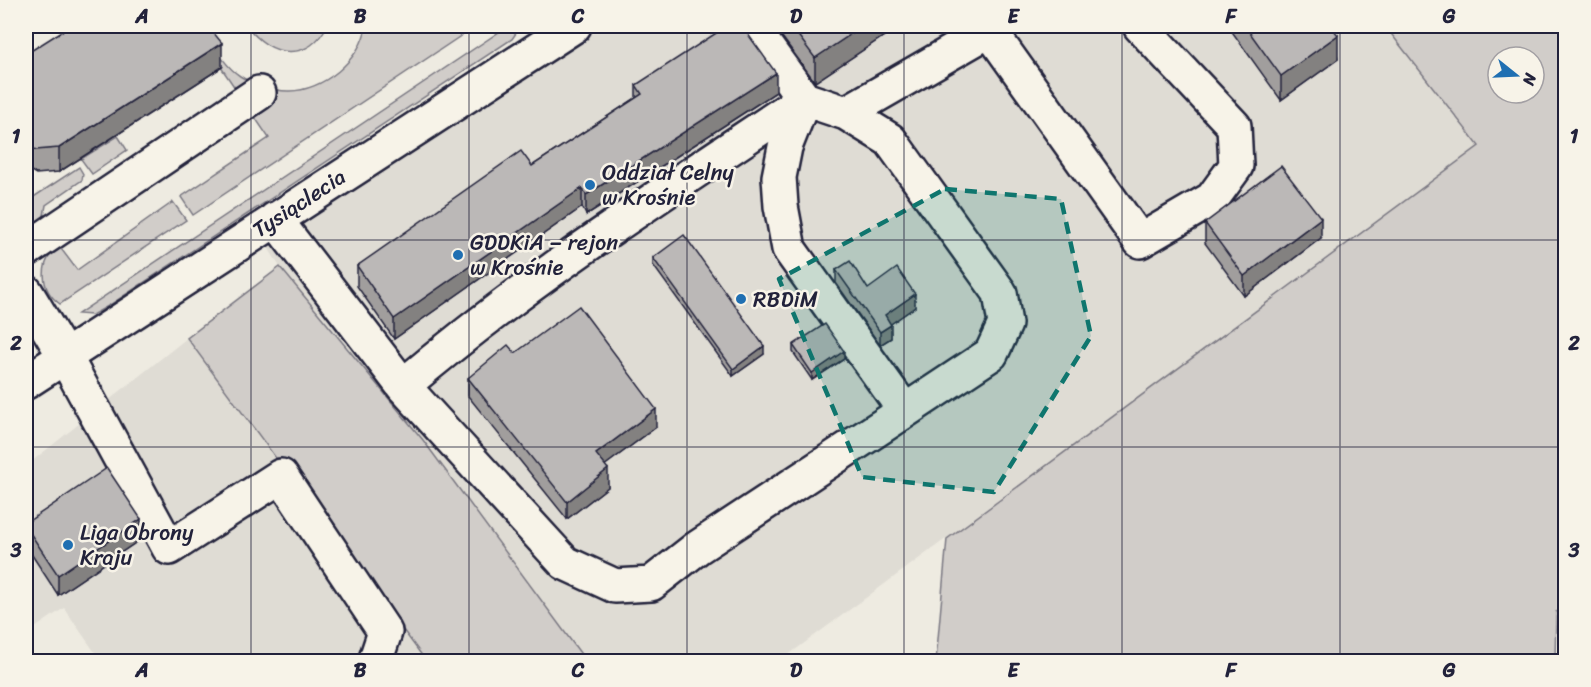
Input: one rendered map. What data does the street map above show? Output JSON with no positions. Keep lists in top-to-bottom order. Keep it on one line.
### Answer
{"streets":{"street":["Tysiąclecia"]},"places":["Oddział Celny w Krośnie","GDDKiA – rejon w Krośnie","RBDiM","Liga Obrony Kraju"],"north":"right","grid":{"columns":["A","B","C","D","E","F","G"],"rows":["1","2","3"]}}
